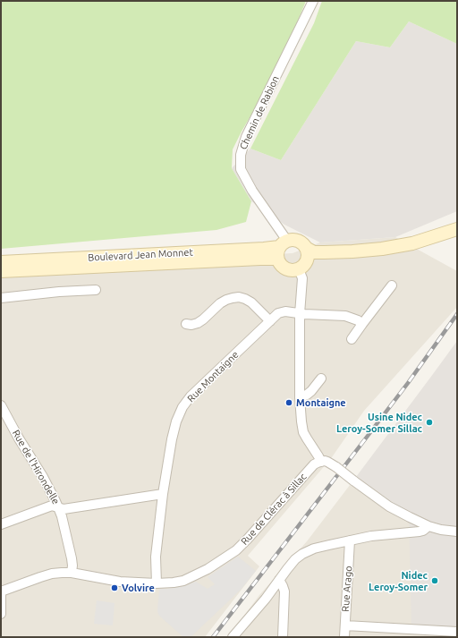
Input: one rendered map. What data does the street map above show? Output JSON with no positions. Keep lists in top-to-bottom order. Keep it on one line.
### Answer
{"streets":{"main road":["Boulevard Jean Monnet"],"street":["Chemin de Rabion","Rue Montaigne","Rue de l'Hirondelle","Rue de Clérac à Sillac","Rue Arago"]},"crossings":[["Chemin de Rabion","Boulevard Jean Monnet"],["Rue Montaigne","Rue de Clérac à Sillac"],["Rue de l'Hirondelle","Rue de Clérac à Sillac"]],"places":["Montaigne","Usine Nidec Leroy-Somer Sillac","Nidec Leroy-Somer","Volvire"]}
